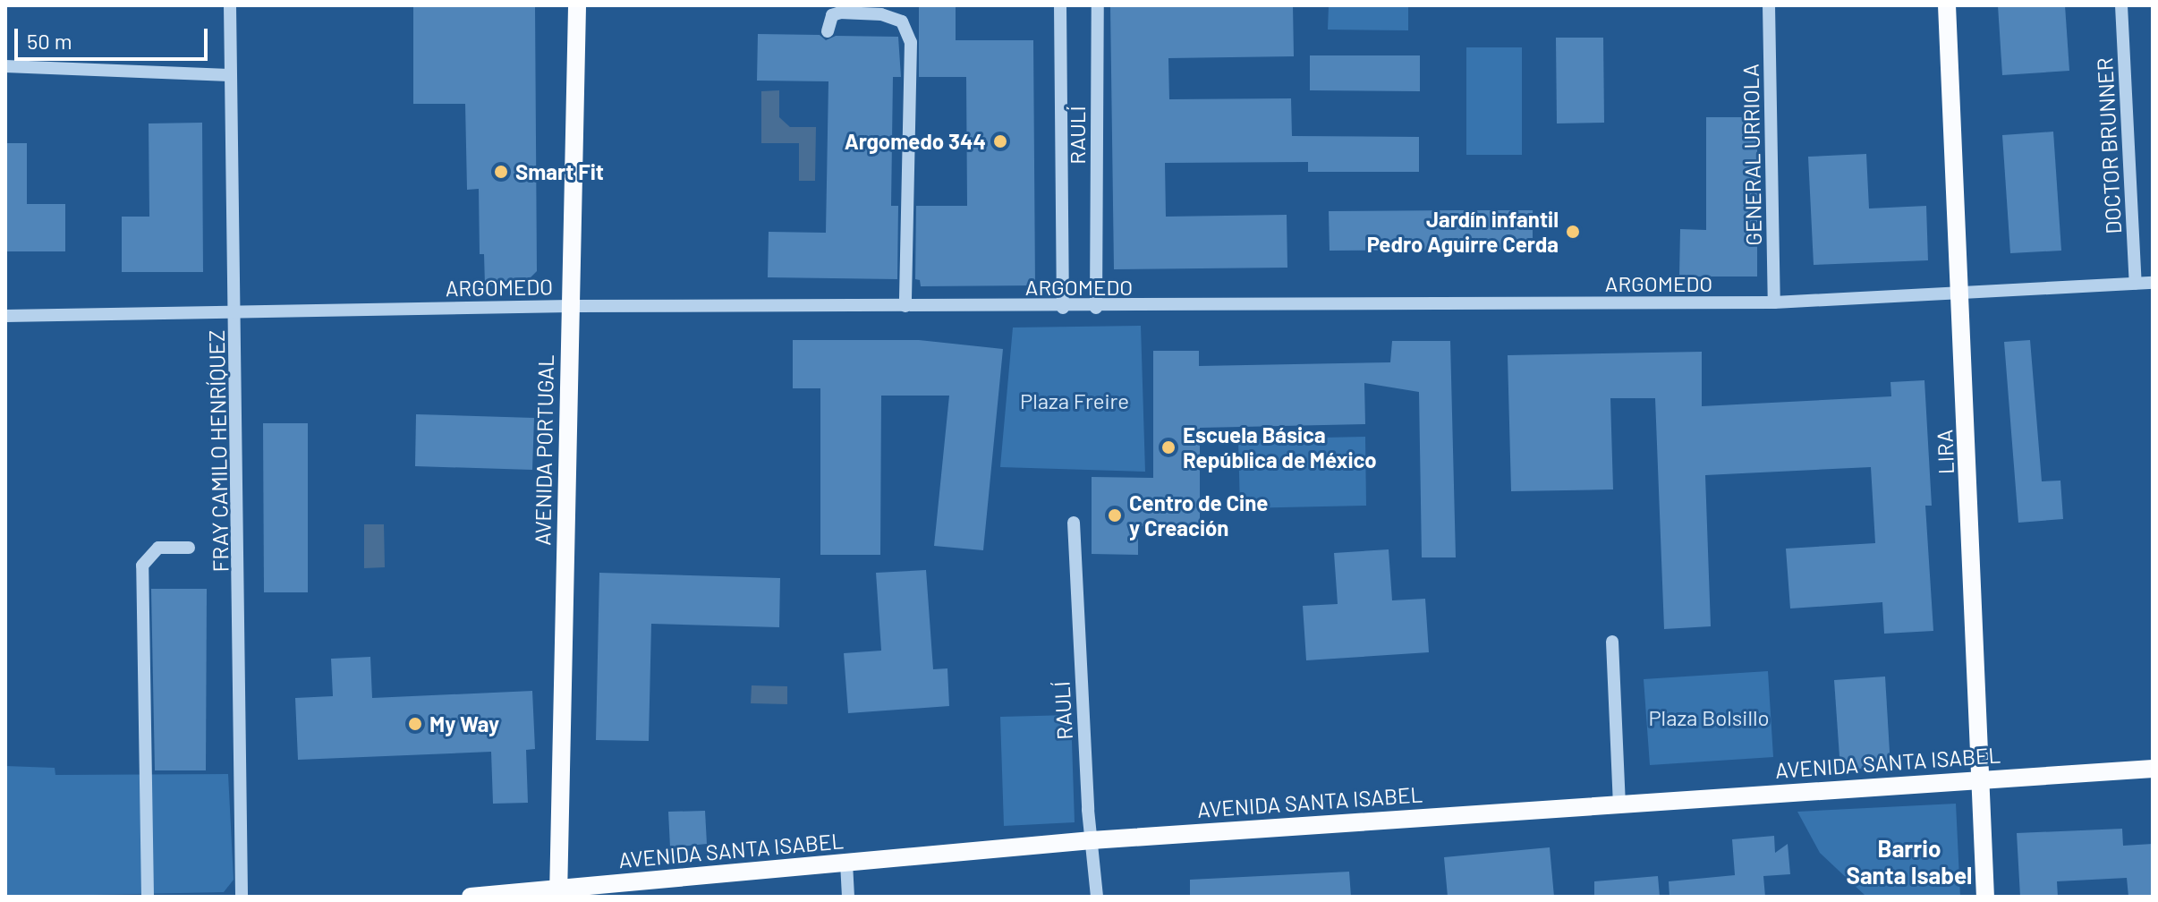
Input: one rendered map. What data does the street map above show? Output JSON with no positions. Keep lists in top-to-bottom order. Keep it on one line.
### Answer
{"streets":{"main road":["AVENIDA PORTUGAL","LIRA","AVENIDA SANTA ISABEL"],"street":["RAULÍ","DOCTOR BRUNNER","GENERAL URRIOLA","ARGOMEDO","FRAY CAMILO HENRÍQUEZ"]},"crossings":[["RAULÍ","ARGOMEDO"],["RAULÍ","AVENIDA SANTA ISABEL"],["DOCTOR BRUNNER","ARGOMEDO"],["GENERAL URRIOLA","ARGOMEDO"],["ARGOMEDO","AVENIDA PORTUGAL"],["ARGOMEDO","FRAY CAMILO HENRÍQUEZ"],["ARGOMEDO","LIRA"],["AVENIDA PORTUGAL","AVENIDA SANTA ISABEL"],["LIRA","AVENIDA SANTA ISABEL"]],"districts":["Barrio Santa Isabel"],"parks":["Plaza Freire","Plaza Bolsillo"],"places":["Argomedo 344","Smart Fit","Jardín infantil Pedro Aguirre Cerda","Escuela Básica República de México","Centro de Cine y Creación","My Way"],"scale_bar":"50 m"}
